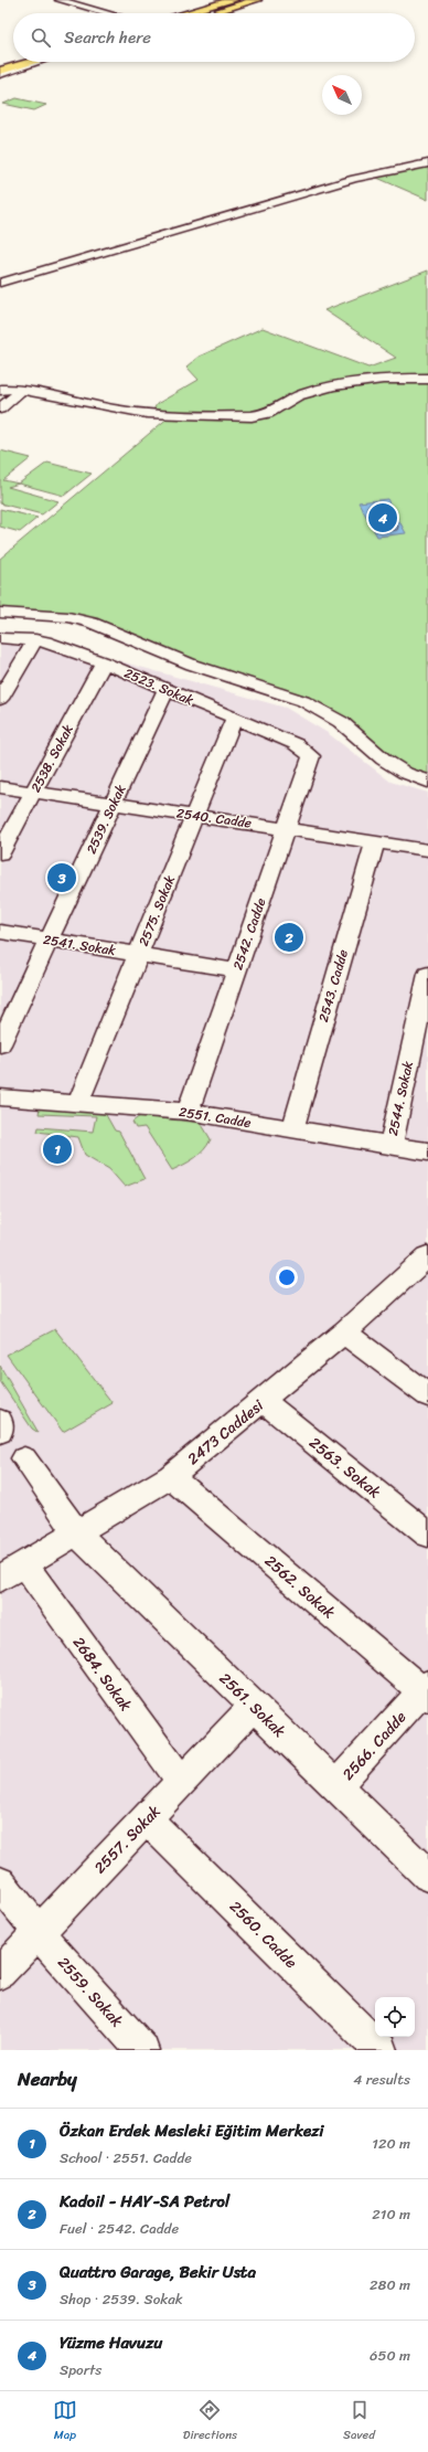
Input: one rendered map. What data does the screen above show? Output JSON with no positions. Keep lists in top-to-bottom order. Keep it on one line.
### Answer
{"streets":{"street":["2523. Sokak","2538. Sokak","2540. Cadde","2539. Sokak","2575. Sokak","2542. Cadde","2541. Sokak","2543. Cadde","2544. Sokak","2551. Cadde","2473 Caddesi","2563. Sokak","2562. Sokak","2684. Sokak","2561. Sokak","2566. Cadde","2557. Sokak","2560. Cadde","2559. Sokak"]},"crossings":[["2523. Sokak","2538. Sokak"],["2523. Sokak","2539. Sokak"],["2523. Sokak","2575. Sokak"],["2523. Sokak","2542. Cadde"],["2538. Sokak","2540. Cadde"],["2540. Cadde","2539. Sokak"],["2540. Cadde","2575. Sokak"],["2540. Cadde","2542. Cadde"],["2540. Cadde","2543. Cadde"],["2539. Sokak","2541. Sokak"],["2575. Sokak","2541. Sokak"],["2575. Sokak","2551. Cadde"],["2542. Cadde","2541. Sokak"],["2542. Cadde","2551. Cadde"],["2543. Cadde","2551. Cadde"],["2544. Sokak","2551. Cadde"],["2473 Caddesi","2563. Sokak"],["2473 Caddesi","2562. Sokak"],["2473 Caddesi","2684. Sokak"],["2473 Caddesi","2561. Sokak"],["2562. Sokak","2566. Cadde"],["2684. Sokak","2557. Sokak"],["2561. Sokak","2566. Cadde"],["2561. Sokak","2557. Sokak"],["2557. Sokak","2560. Cadde"],["2557. Sokak","2559. Sokak"]],"north":"top left","page":{"search":"Search here","pins":["4","3","2","1"],"heading":["Nearby","4 results"],"list":[{"mark":"1","name":"Özkan Erdek Mesleki Eğitim Merkezi","note":"School · 2551. Cadde","value":"120 m"},{"mark":"2","name":"Kadoil - HAY-SA Petrol","note":"Fuel · 2542. Cadde","value":"210 m"},{"mark":"3","name":"Quattro Garage, Bekir Usta","note":"Shop · 2539. Sokak","value":"280 m"},{"mark":"4","name":"Yüzme Havuzu","note":"Sports","value":"650 m"}],"nav":["Map","Directions","Saved"]}}
